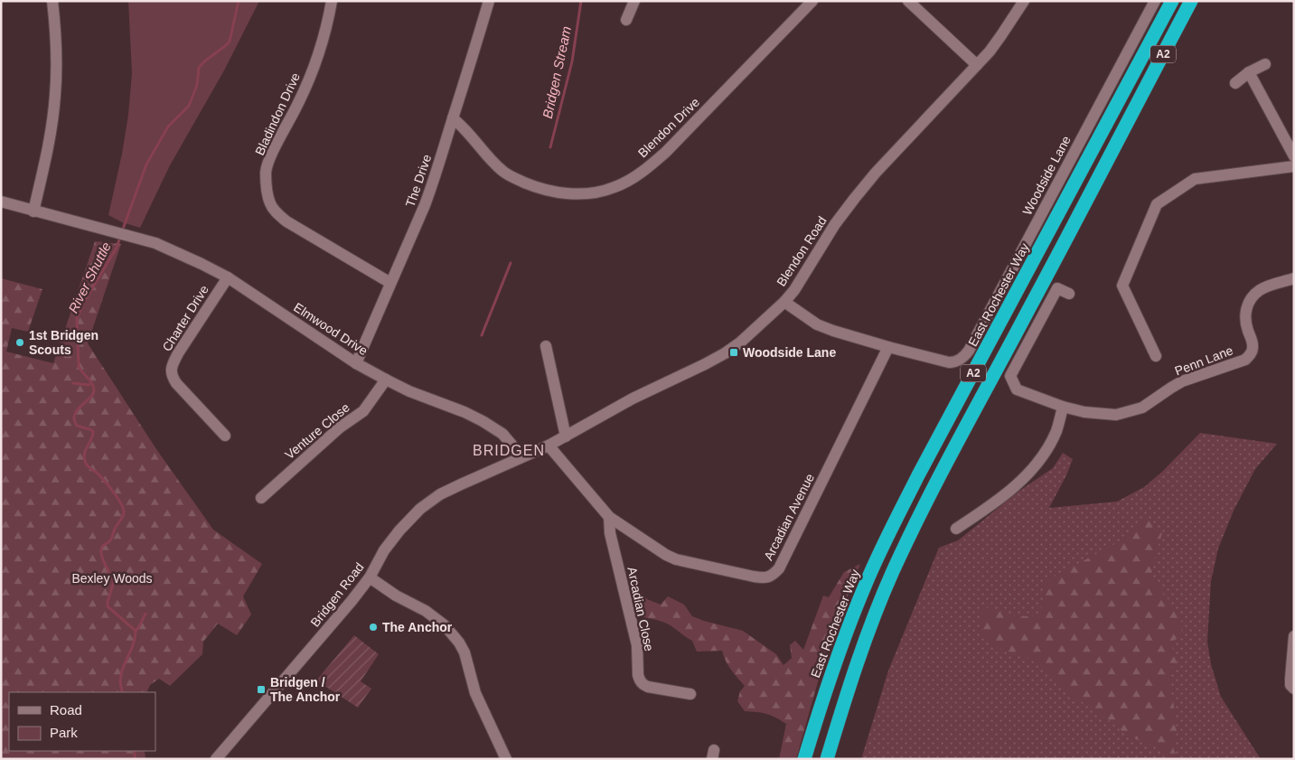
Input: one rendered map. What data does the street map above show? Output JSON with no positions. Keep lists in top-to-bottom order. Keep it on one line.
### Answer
{"streets":{"highway":["A2","East Rochester Way"],"street":["Bladindon Drive","Blendon Drive","Woodside Lane","The Drive","Blendon Road","Charter Drive","Elmwood Drive","Penn Lane","Venture Close","Arcadian Avenue","Bridgen Road","Arcadian Close"]},"crossings":[["Bladindon Drive","The Drive"],["Blendon Drive","The Drive"],["Woodside Lane","Blendon Road"],["Woodside Lane","Arcadian Avenue"],["The Drive","Elmwood Drive"],["Blendon Road","Elmwood Drive"],["Blendon Road","Arcadian Avenue"],["Blendon Road","Bridgen Road"],["Charter Drive","Elmwood Drive"],["Elmwood Drive","Venture Close"],["Elmwood Drive","Bridgen Road"],["Arcadian Avenue","Arcadian Close"]],"districts":["BRIDGEN"],"water":["Bridgen Stream","River Shuttle"],"parks":["Bexley Woods"],"places":{"other":["1st Bridgen Scouts","The Anchor"],"transit":["Woodside Lane","Bridgen / The Anchor"]},"legend":["Road","Park"]}
